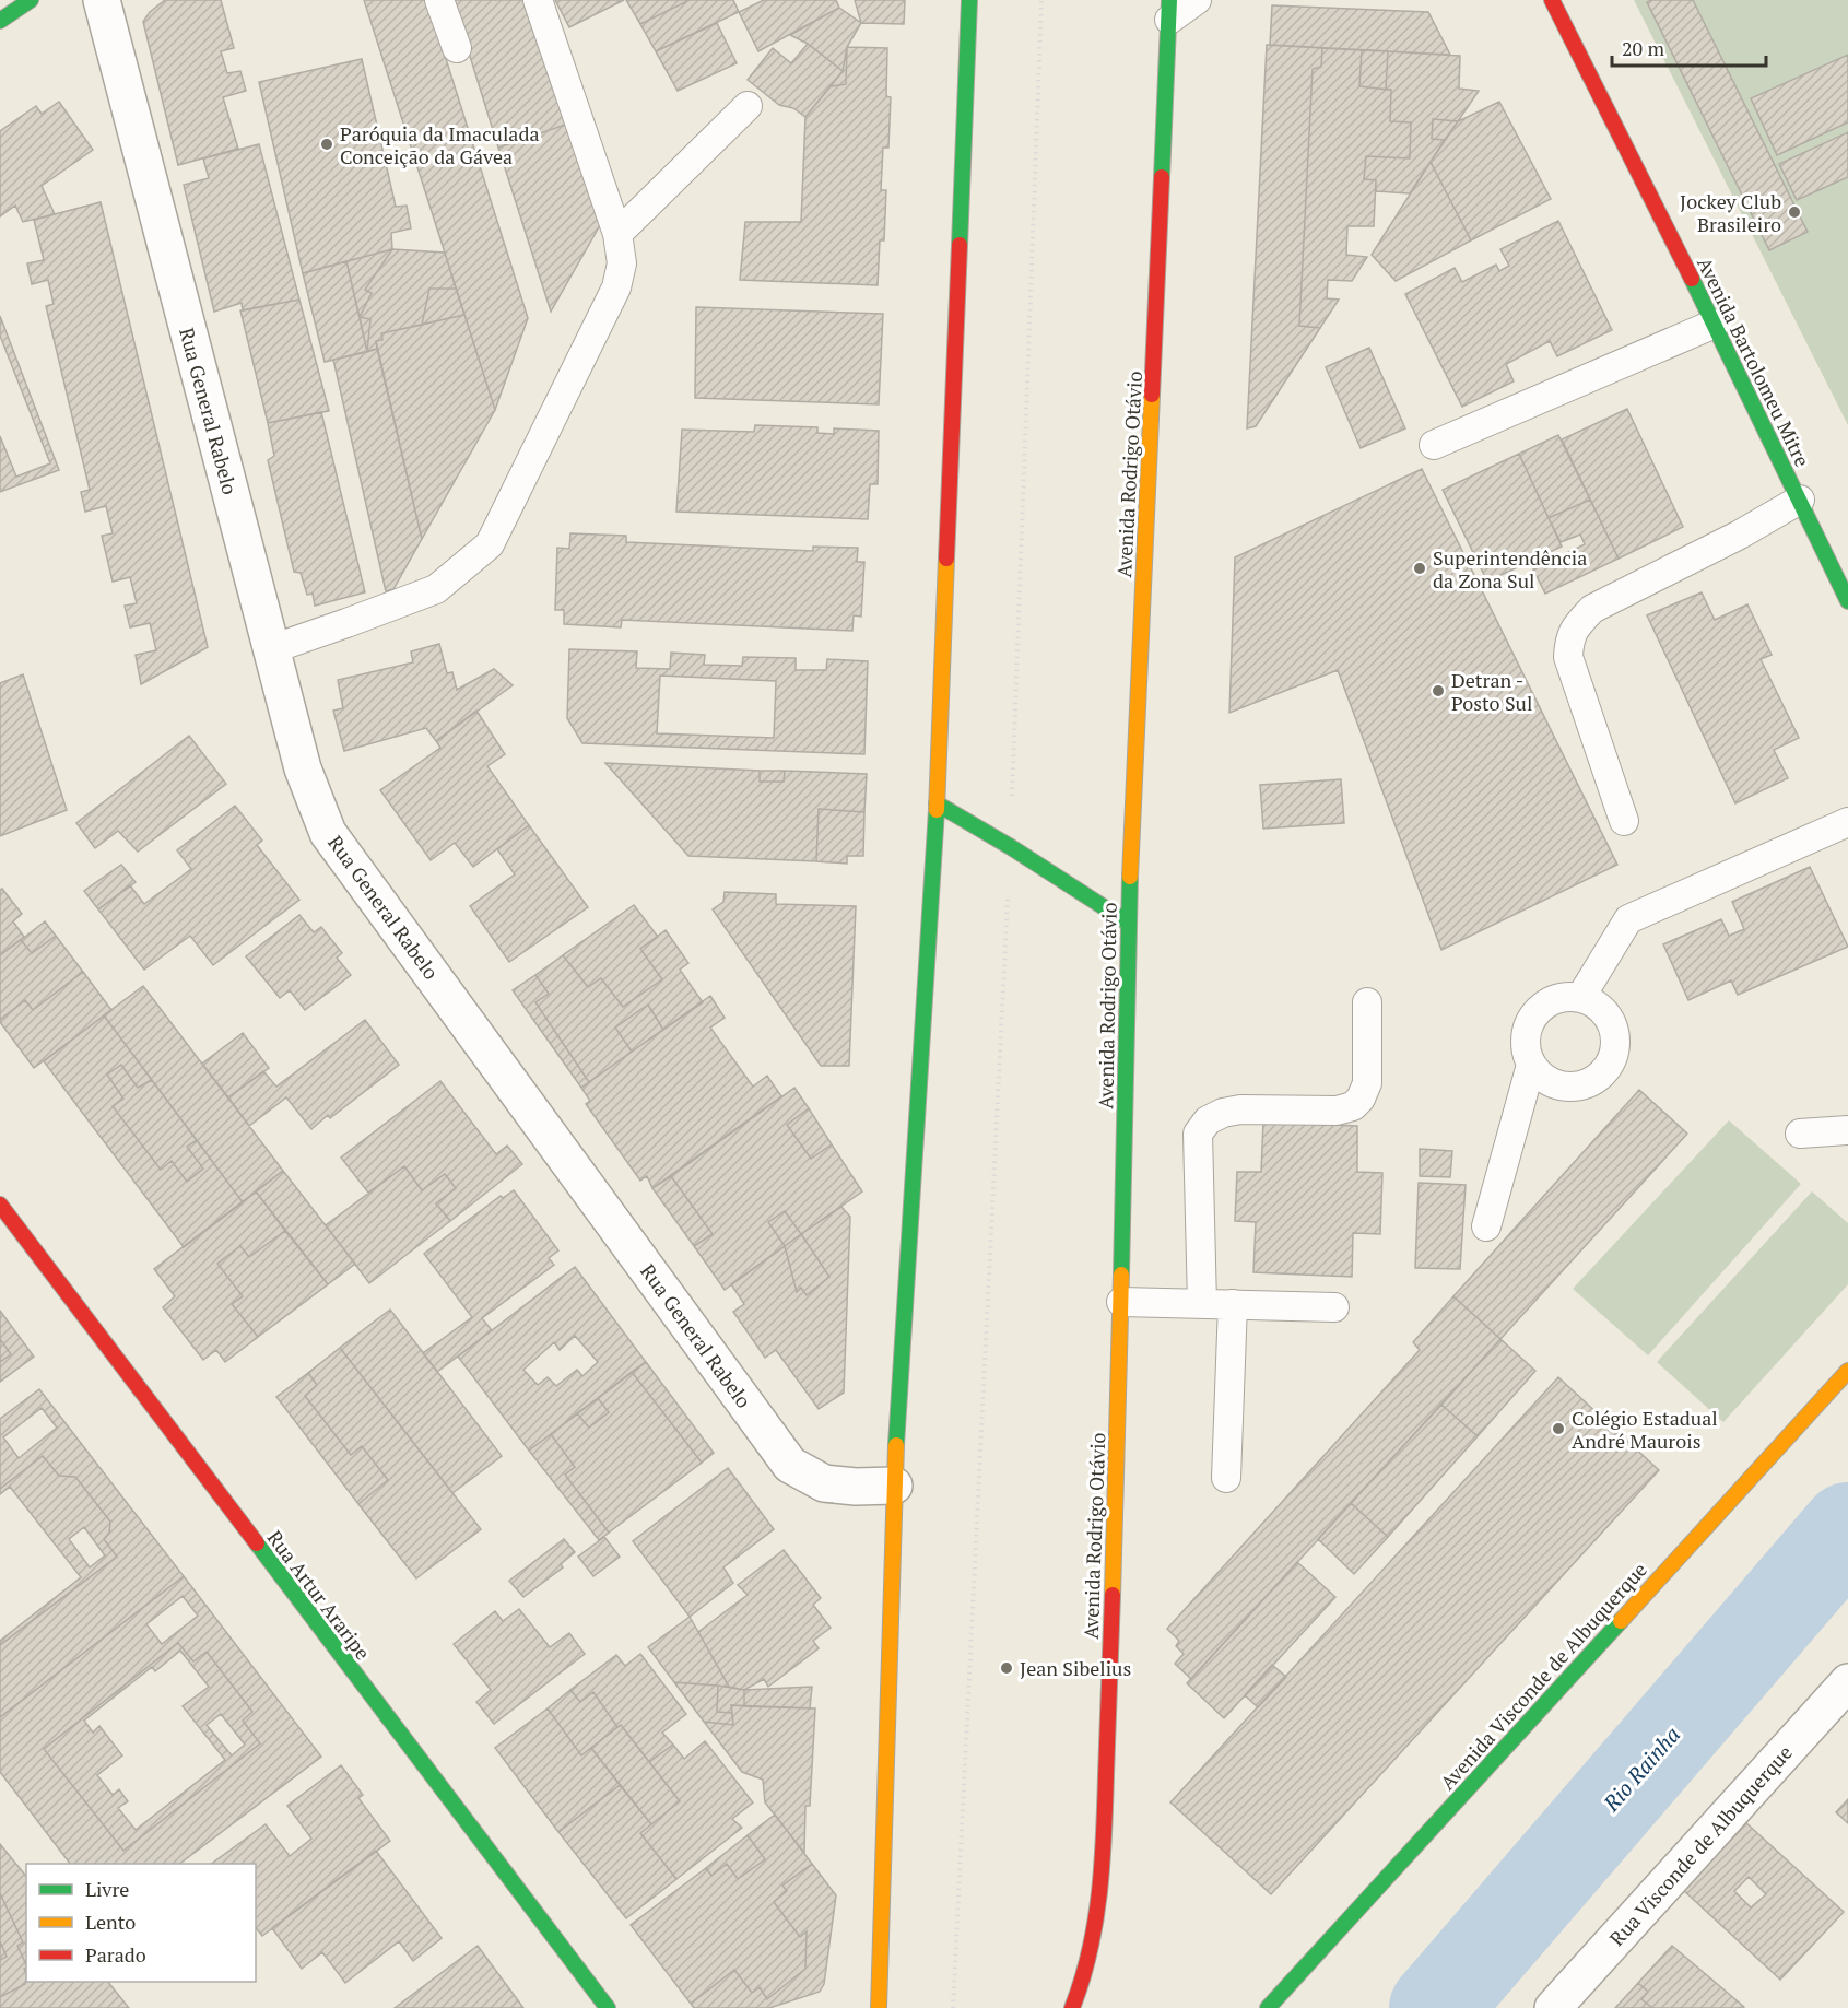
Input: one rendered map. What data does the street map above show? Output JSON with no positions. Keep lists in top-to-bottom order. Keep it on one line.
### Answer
{"streets":{"main road":["Avenida Bartolomeu Mitre","Avenida Rodrigo Otávio","Rua Artur Araripe","Avenida Visconde de Albuquerque"],"street":["Rua General Rabelo","Rua Visconde de Albuquerque"]},"water":["Rio Rainha"],"places":["Paróquia da Imaculada Conceição da Gávea","Jockey Club Brasileiro","Superintendência da Zona Sul","Detran - Posto Sul","Colégio Estadual André Maurois","Jean Sibelius"],"legend":["Livre","Lento","Parado"],"scale_bar":"20 m"}
